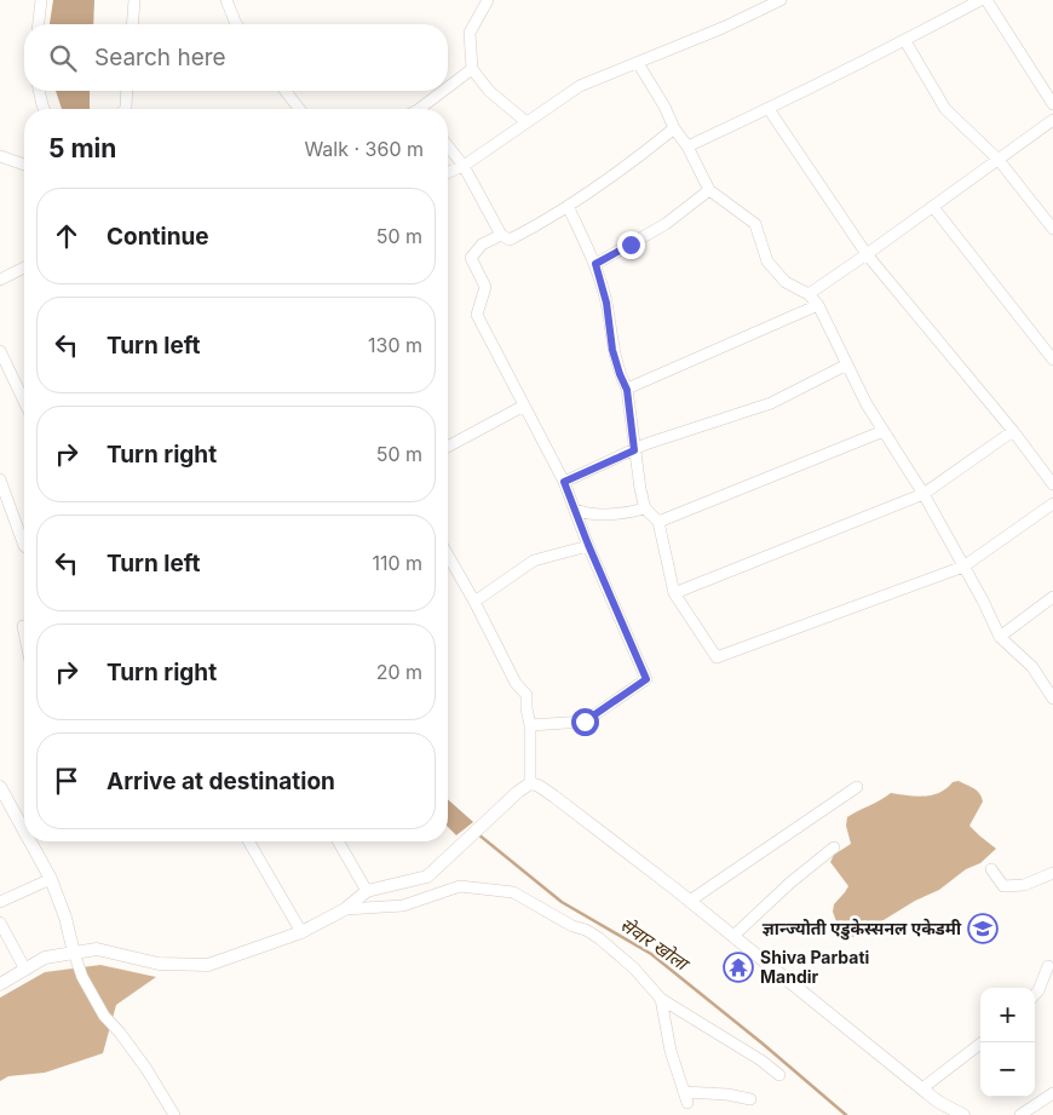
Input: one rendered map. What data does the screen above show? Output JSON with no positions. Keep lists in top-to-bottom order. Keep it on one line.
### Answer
{"water":["सेवार खोला"],"places":{"school or university":["ज्ञान्ज्योती एडुकेस्सनल एकेडमी"],"temple":["Shiva Parbati Mandir"]},"page":{"search":"Search here","heading":["5 min","Walk · 360 m"],"list":[["Continue","50 m"],["Turn left","130 m"],["Turn right","50 m"],["Turn left","110 m"],["Turn right","20 m"],"Arrive at destination"],"map_buttons":["+","−"]}}
